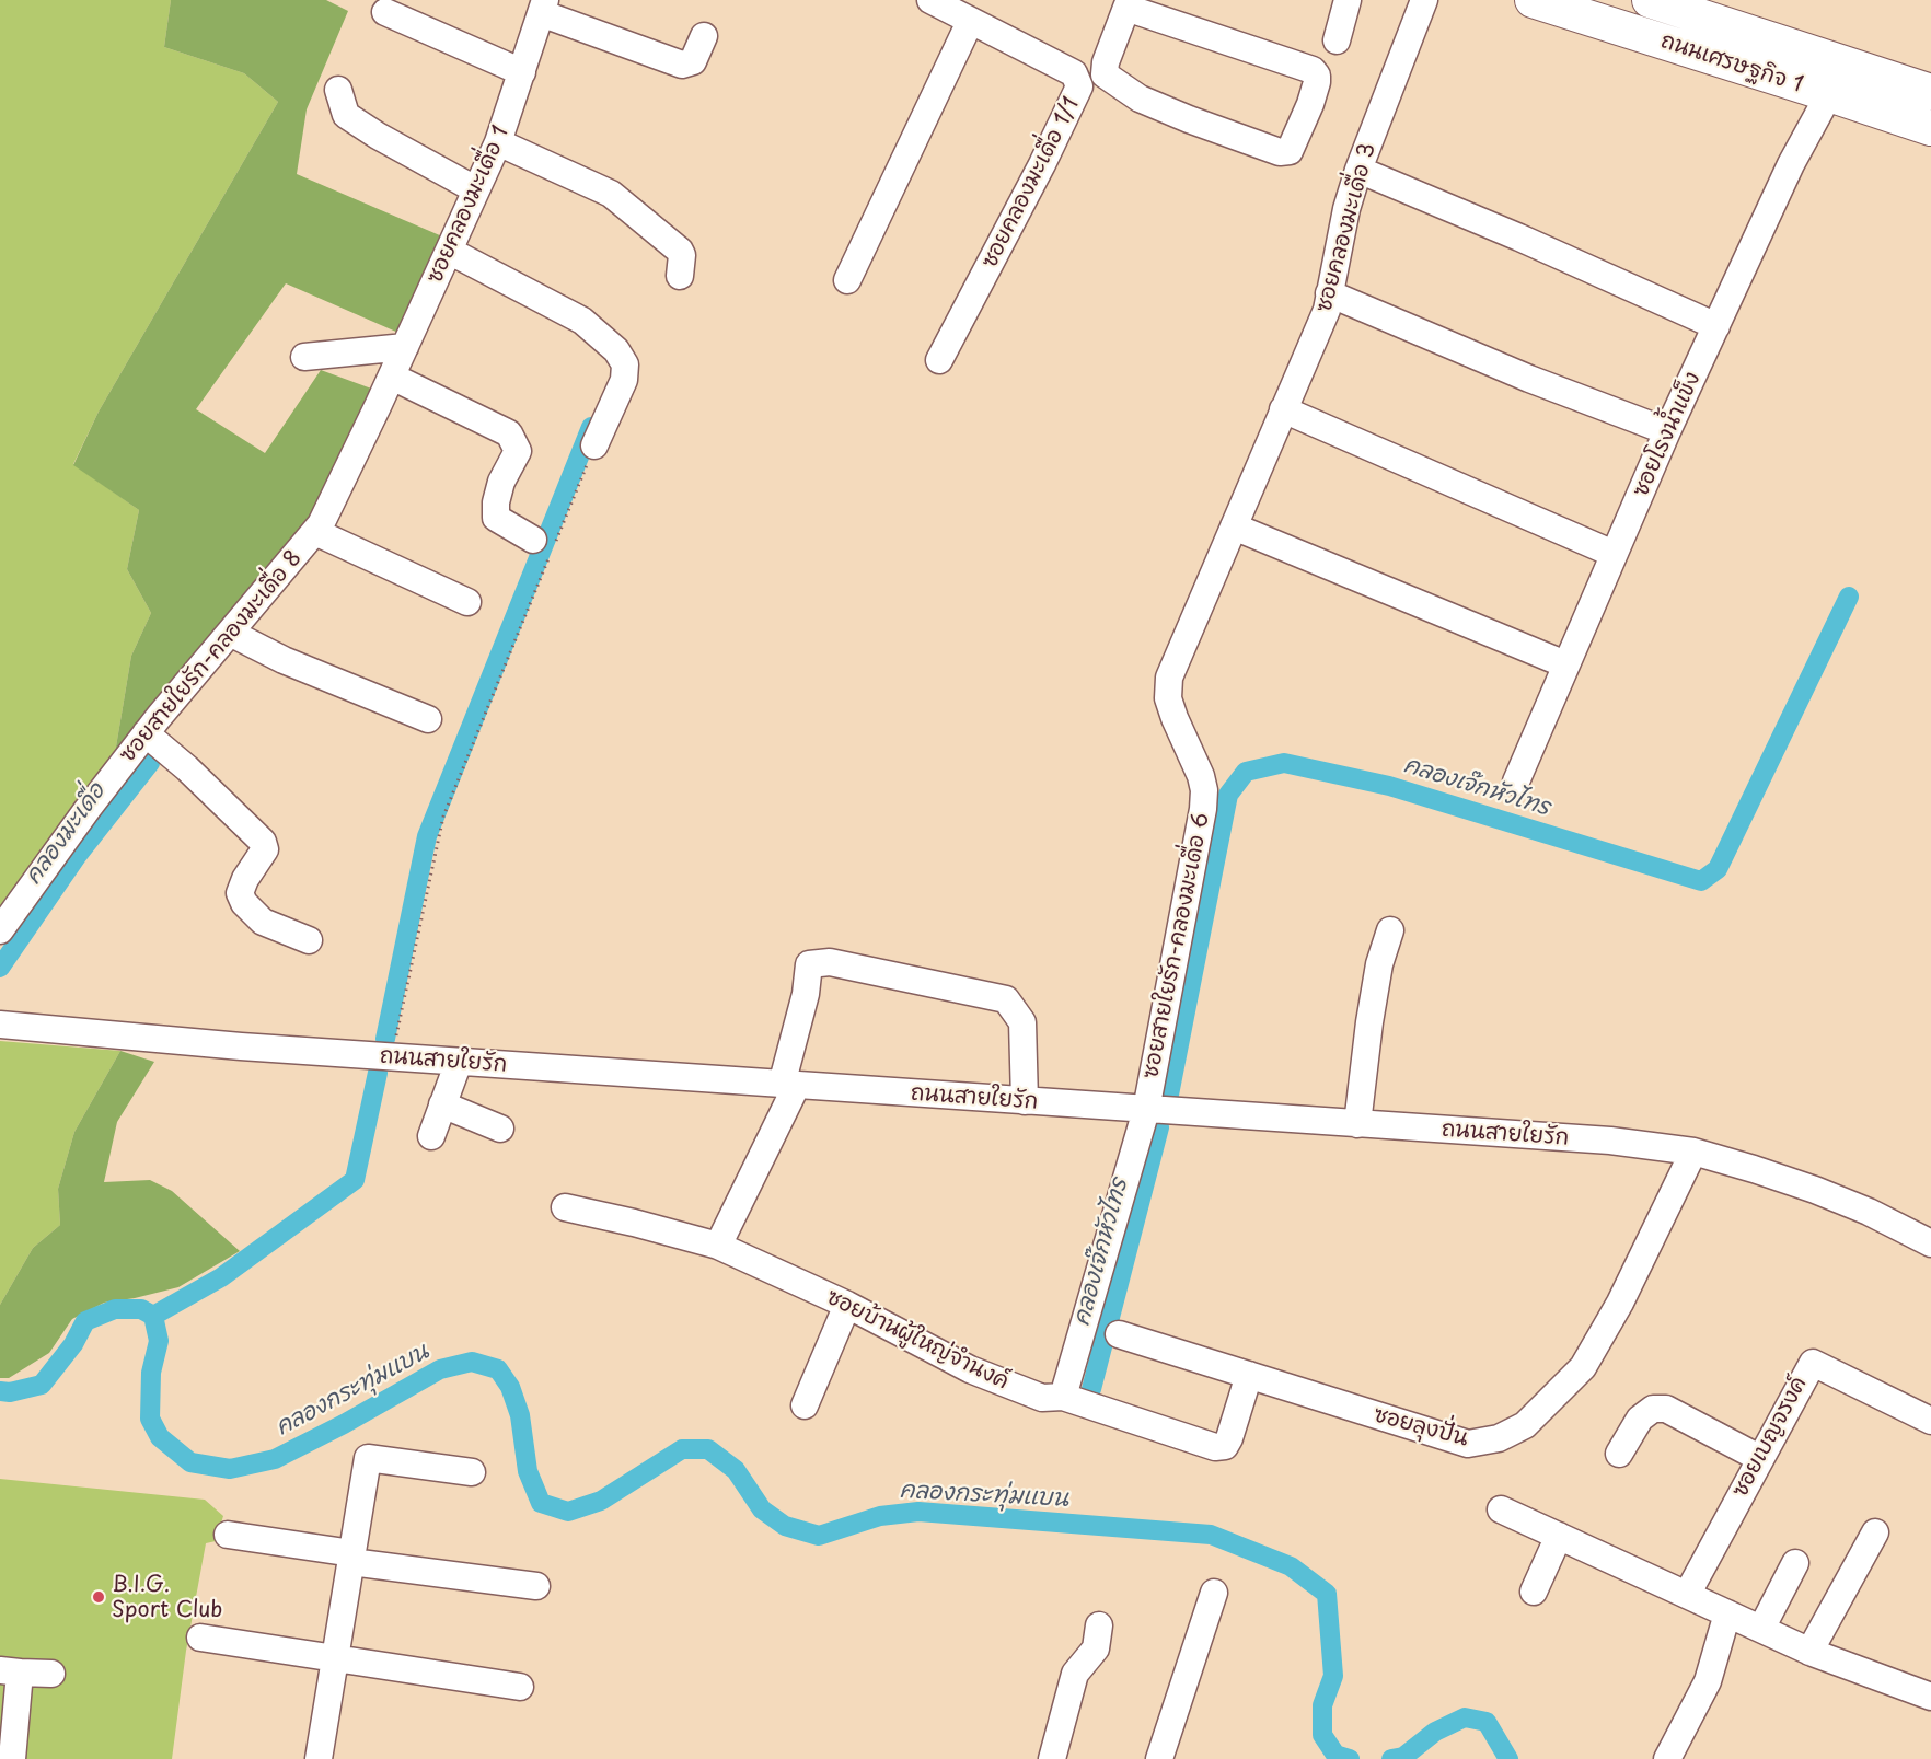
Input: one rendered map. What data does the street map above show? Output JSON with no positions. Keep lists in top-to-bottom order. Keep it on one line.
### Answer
{"streets":{"main road":["ถนนเศรษฐกิจ 1"],"street":["ซอยคลองมะเดื่อ 1/1","ซอยคลองมะเดื่อ 1","ซอยคลองมะเดื่อ 3","ซอยโรงน้ำแข็ง","ซอยสายใยรัก-คลองมะเดื่อ 8","ซอยสายใยรัก-คลองมะเดื่อ 6","ถนนสายใยรัก","ซอยบ้านผู้ใหญ่จำนงค์","ซอยลุงปั่น","ซอยเบญจรงค์"]},"crossings":[["ถนนเศรษฐกิจ 1","ซอยโรงน้ำแข็ง"],["ซอยคลองมะเดื่อ 1","ซอยสายใยรัก-คลองมะเดื่อ 8"],["ซอยคลองมะเดื่อ 3","ซอยสายใยรัก-คลองมะเดื่อ 6"],["ซอยสายใยรัก-คลองมะเดื่อ 6","ถนนสายใยรัก"],["ถนนสายใยรัก","ซอยลุงปั่น"],["ซอยบ้านผู้ใหญ่จำนงค์","ซอยลุงปั่น"]],"water":["คลองเจ๊กหัวไทร","คลองมะเดื่อ","คลองกระทุ่มแบน"],"places":["B.I.G. Sport Club"]}
